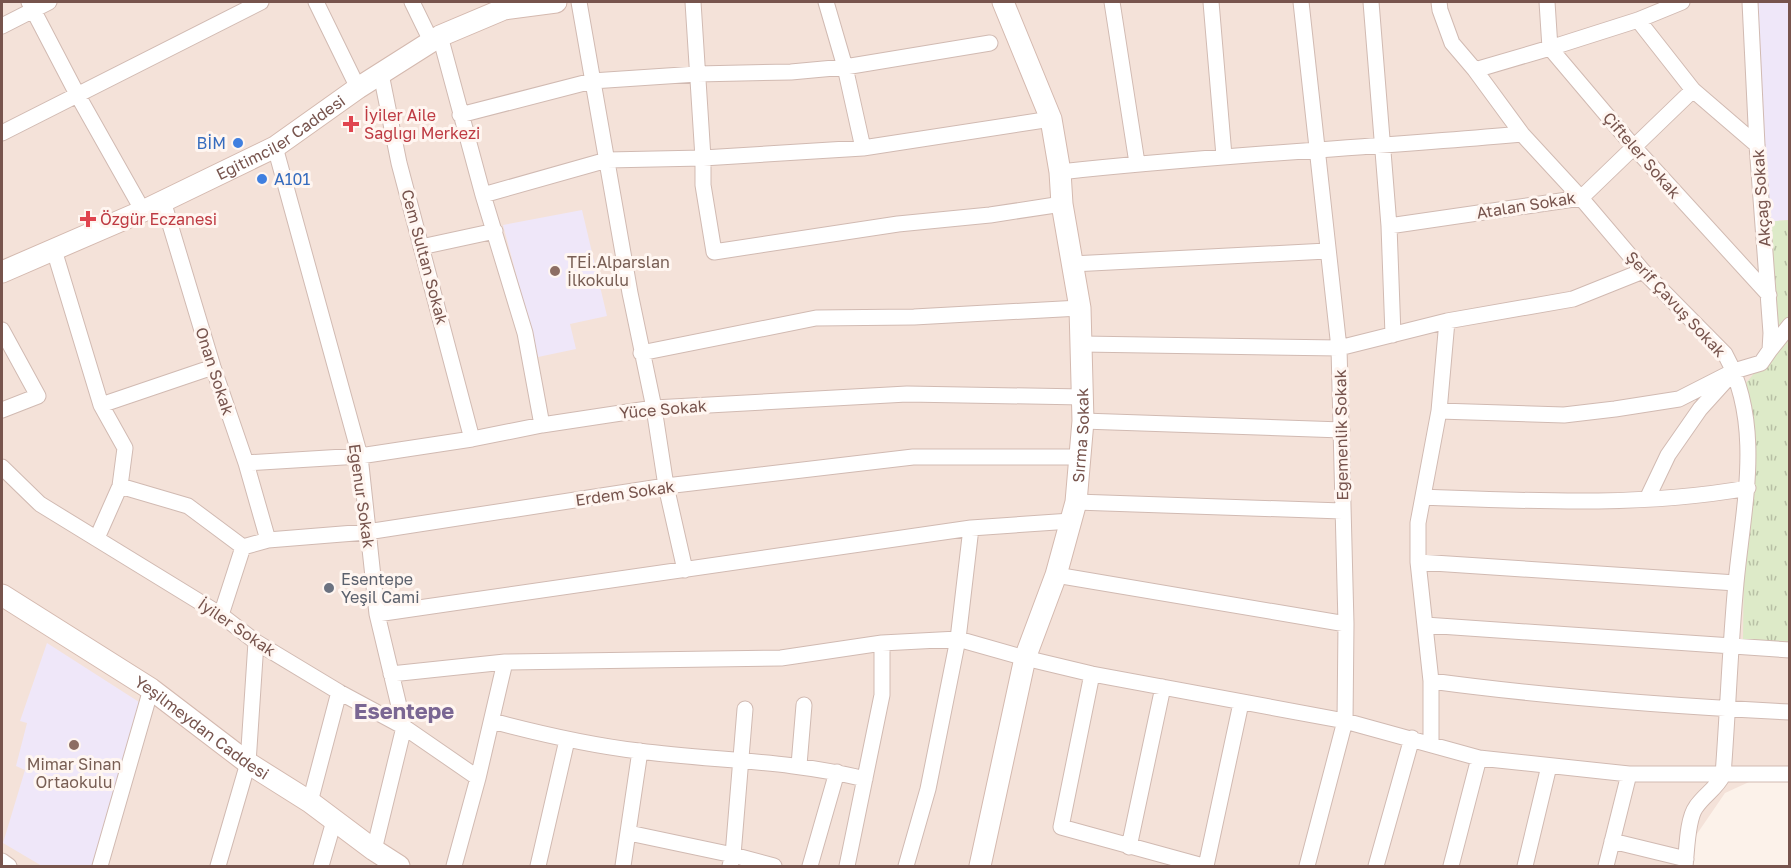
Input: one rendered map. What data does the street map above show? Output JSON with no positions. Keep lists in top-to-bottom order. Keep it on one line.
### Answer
{"streets":{"street":["Eğitimciler Caddesi","Çifteler Sokak","Akçağ Sokak","Atalan Sokak","Cem Sultan Sokak","Şerif Çavuş Sokak","Onan Sokak","Yüce Sokak","Sırma Sokak","Egemenlik Sokak","Erdem Sokak","Egenur Sokak","İyiler Sokak","Yeşilmeydan Caddesi"]},"crossings":[["Eğitimciler Caddesi","Cem Sultan Sokak"],["Eğitimciler Caddesi","Onan Sokak"],["Eğitimciler Caddesi","Egenur Sokak"],["Çifteler Sokak","Akçağ Sokak"],["Çifteler Sokak","Atalan Sokak"],["Atalan Sokak","Şerif Çavuş Sokak"],["Cem Sultan Sokak","Yüce Sokak"],["Onan Sokak","Yüce Sokak"],["Onan Sokak","Erdem Sokak"],["Yüce Sokak","Sırma Sokak"],["Yüce Sokak","Egenur Sokak"],["Sırma Sokak","Erdem Sokak"],["Erdem Sokak","Egenur Sokak"],["Egenur Sokak","İyiler Sokak"],["Egenur Sokak","Yeşilmeydan Caddesi"]],"districts":["Esentepe"],"places":{"health":["İyiler Aile Sağlığı Merkezi","Özgür Eczanesi"],"other":["BİM","A101","TEİ.Alparslan İlkokulu","Esentepe Yeşil Cami","Mimar Sinan Ortaokulu"]}}
